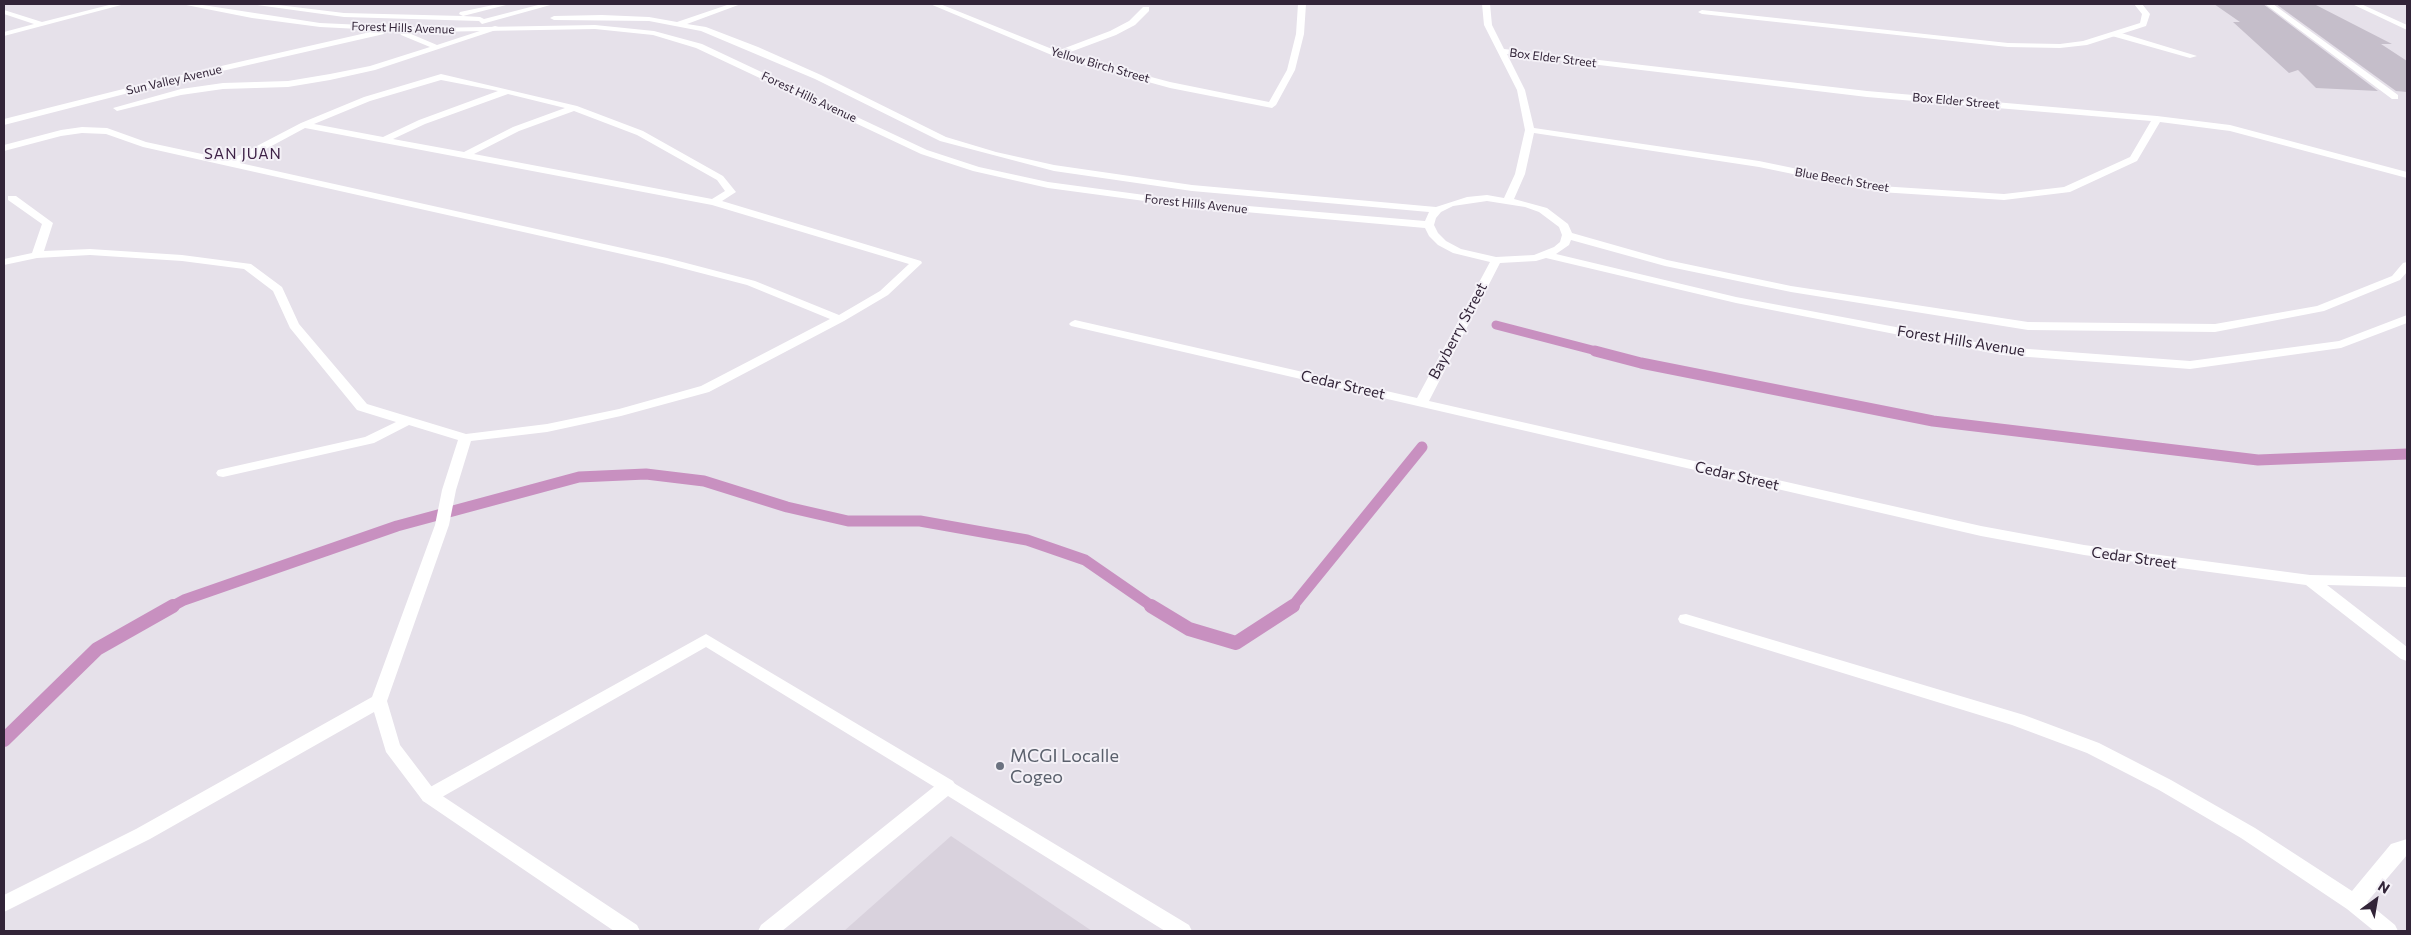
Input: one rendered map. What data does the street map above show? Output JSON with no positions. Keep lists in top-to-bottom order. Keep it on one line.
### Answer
{"streets":{"street":["Forest Hills Avenue","Box Elder Street","Yellow Birch Street","Sun Valley Avenue","Blue Beech Street","Bayberry Street","Cedar Street"]},"crossings":[["Forest Hills Avenue","Sun Valley Avenue"],["Box Elder Street","Blue Beech Street"],["Bayberry Street","Cedar Street"]],"districts":["SAN JUAN"],"places":["MCGI Localle Cogeo"],"north":"top right"}
